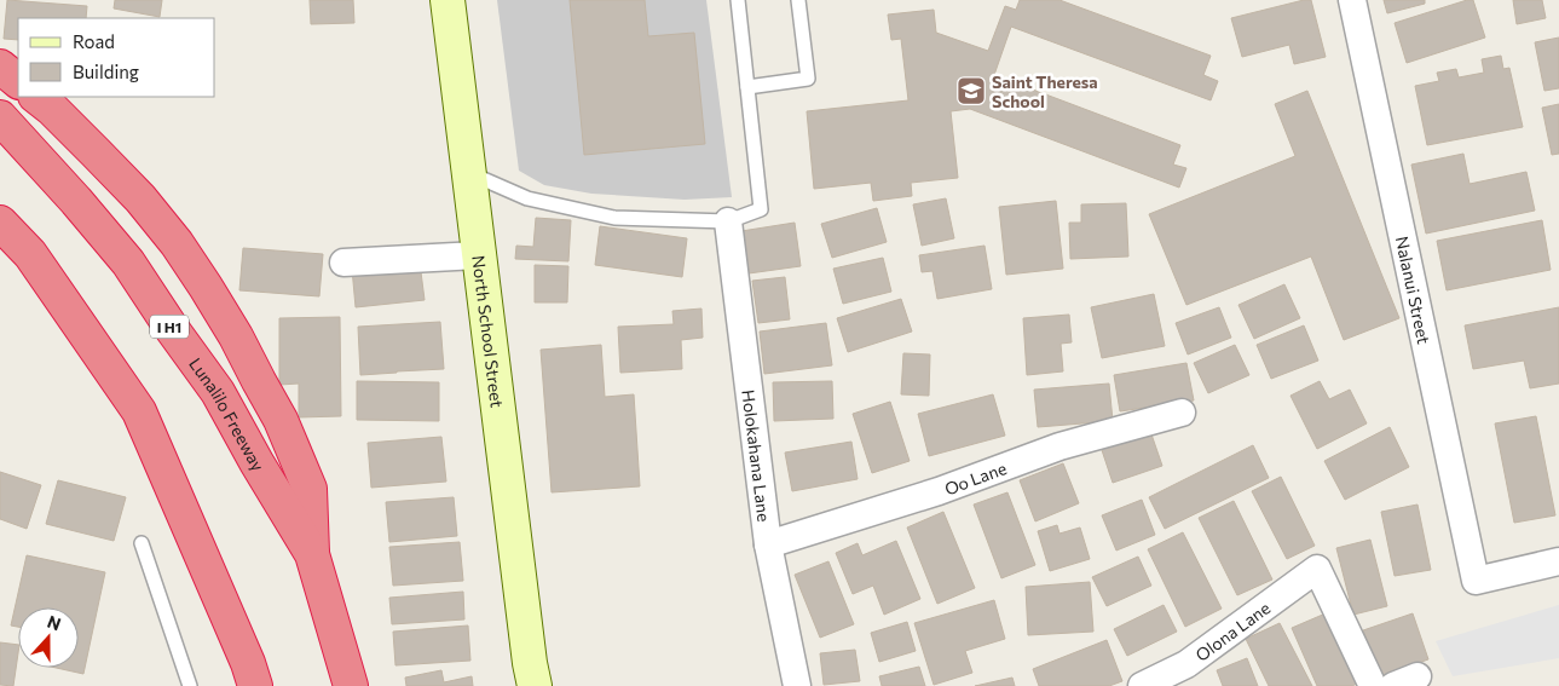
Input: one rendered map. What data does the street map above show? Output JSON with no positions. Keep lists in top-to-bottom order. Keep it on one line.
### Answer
{"streets":{"highway":["I H1","Lunalilo Freeway"],"main road":["North School Street"],"street":["Nalanui Street","Holokahana Lane","Oo Lane","Olona Lane"]},"crossings":[["Holokahana Lane","Oo Lane"]],"places":{"school or university":["Saint Theresa School"]},"legend":["Road","Building"],"north":"top"}
